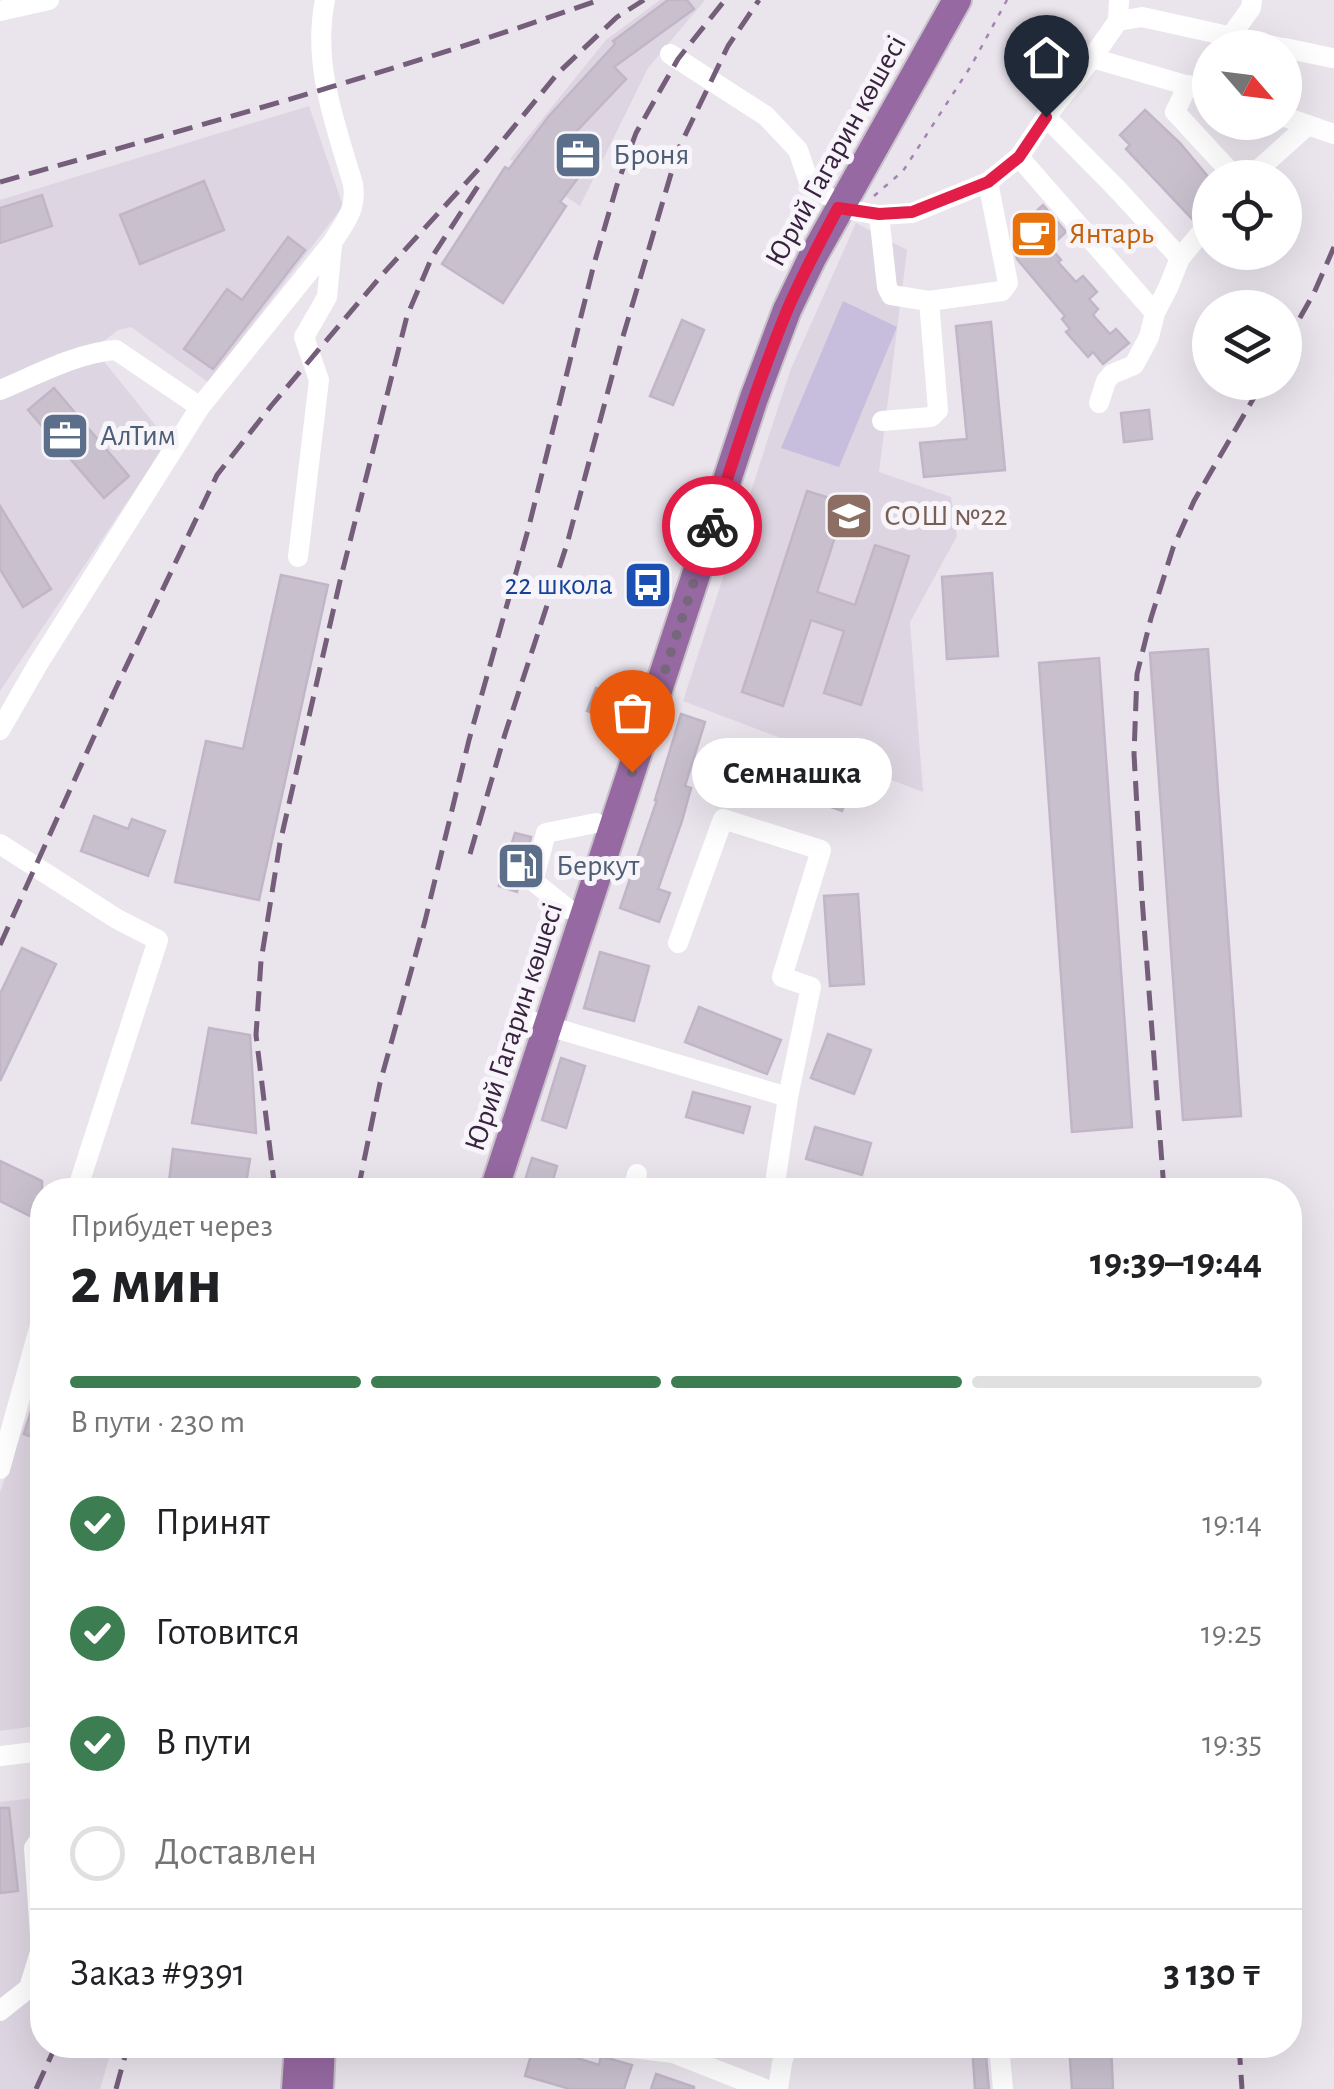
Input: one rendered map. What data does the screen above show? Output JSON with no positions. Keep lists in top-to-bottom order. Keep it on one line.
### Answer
{"streets":{"main road":["Юрий Гагарин көшесі"]},"places":{"office":["Броня","АлТим"],"cafe":["Янтарь"],"school or university":["СОШ №22"],"bus stop":["22 школа"],"other":["Семнашка"],"fuel station":["Беркут"]},"north":"bottom right","page":{"bubble":"Семнашка","heading":["2 мин","Прибудет через","19:39–19:44"],"panel":["Заказ #9391","3 130 ₸"],"bar":"В пути · 230 m","list":[["Принят","19:14"],["Готовится","19:25"],["В пути","19:35"],"Доставлен"]}}
